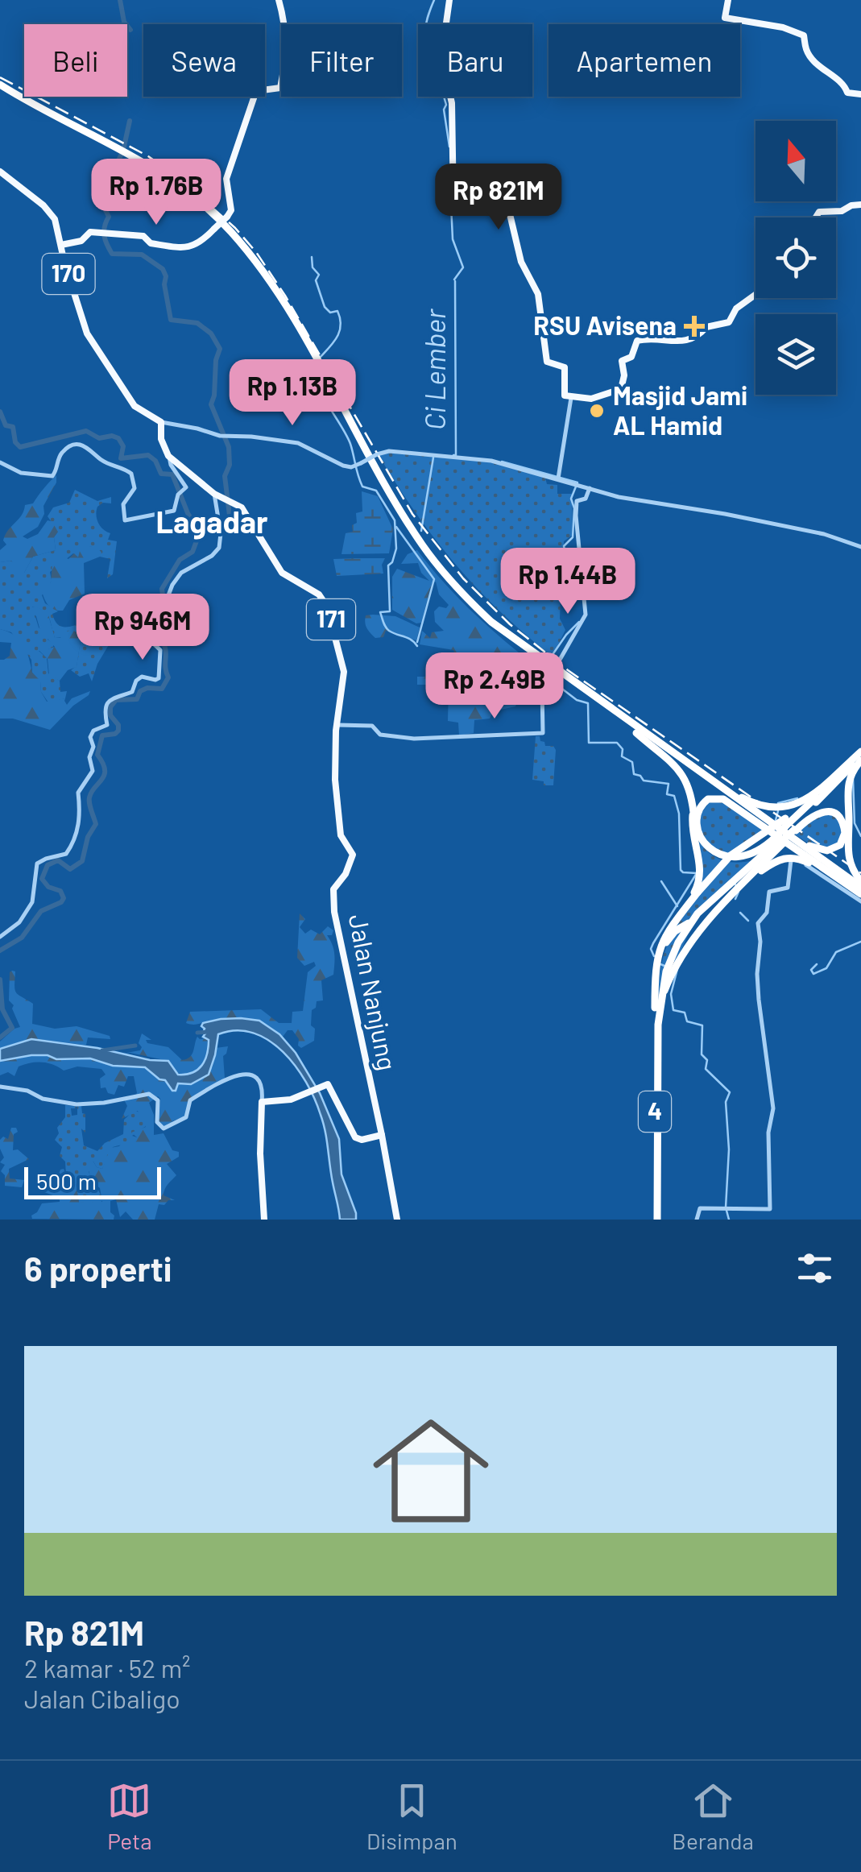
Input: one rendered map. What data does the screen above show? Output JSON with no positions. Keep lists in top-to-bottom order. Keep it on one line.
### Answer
{"streets":{"highway":["4"],"main road":["170","171","Jalan Nanjung"]},"crossings":[["171","Jalan Nanjung"]],"districts":["Lagadar"],"water":["Ci Lember"],"places":{"health":["RSU Avisena"],"other":["Masjid Jami AL Hamid"]},"scale_bar":"500 m","north":"top","page":{"chip":["Beli","Sewa","Filter","Baru","Apartemen"],"price":["Rp 1.76B","Rp 821M","Rp 1.13B","Rp 1.44B","Rp 946M","Rp 2.49B"],"scale":"500 m","heading":"6 properti","list":[{"name":"Rp 821M","note":"2 kamar · 52 m² · Jalan Cibaligo"}],"tabs":["Peta","Disimpan","Beranda"]}}
